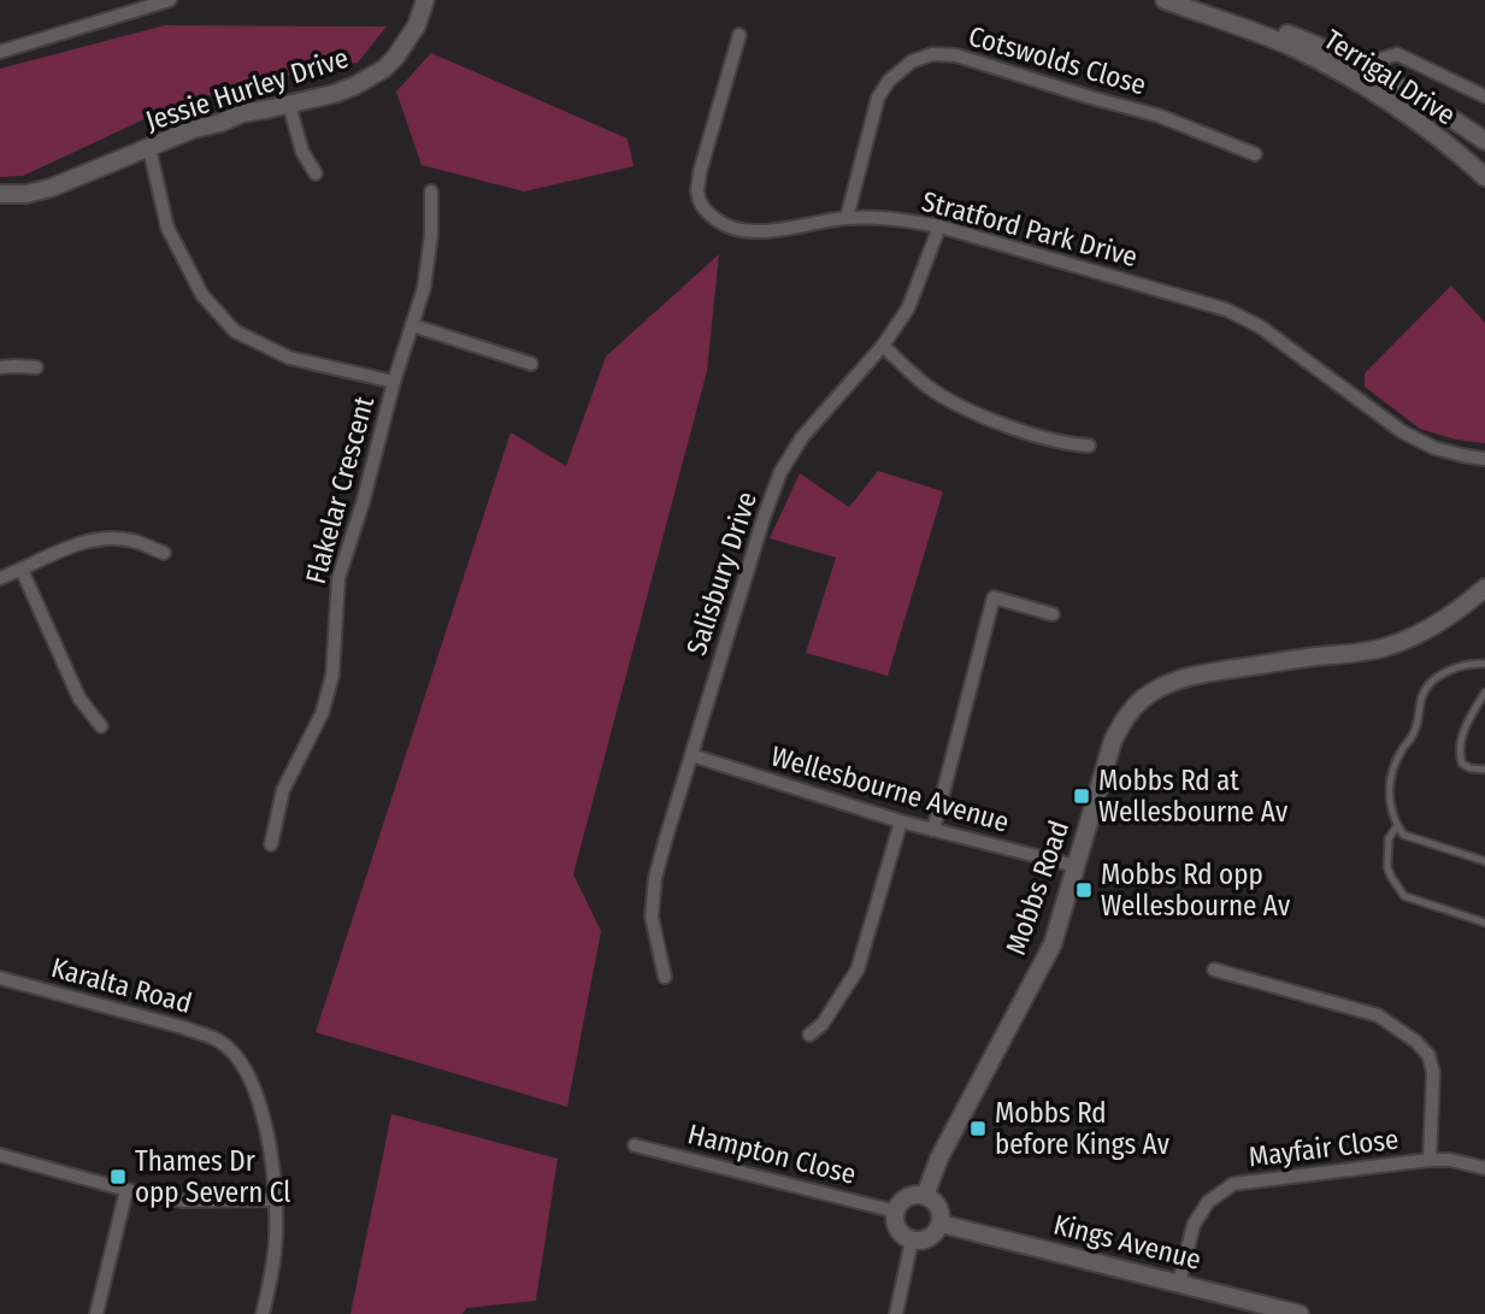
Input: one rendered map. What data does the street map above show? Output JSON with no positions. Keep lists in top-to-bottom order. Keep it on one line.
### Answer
{"streets":{"street":["Cotswolds Close","Terrigal Drive","Jessie Hurley Drive","Stratford Park Drive","Flakelar Crescent","Salisbury Drive","Wellesbourne Avenue","Mobbs Road","Karalta Road","Mayfair Close","Hampton Close","Kings Avenue"]},"crossings":[["Cotswolds Close","Stratford Park Drive"],["Stratford Park Drive","Salisbury Drive"],["Salisbury Drive","Wellesbourne Avenue"],["Wellesbourne Avenue","Mobbs Road"],["Mobbs Road","Hampton Close"],["Mobbs Road","Kings Avenue"],["Mayfair Close","Kings Avenue"],["Hampton Close","Kings Avenue"]],"places":{"transit":["Mobbs Rd at Wellesbourne Av","Mobbs Rd opp Wellesbourne Av","Mobbs Rd before Kings Av","Thames Dr opp Severn Cl"]}}
